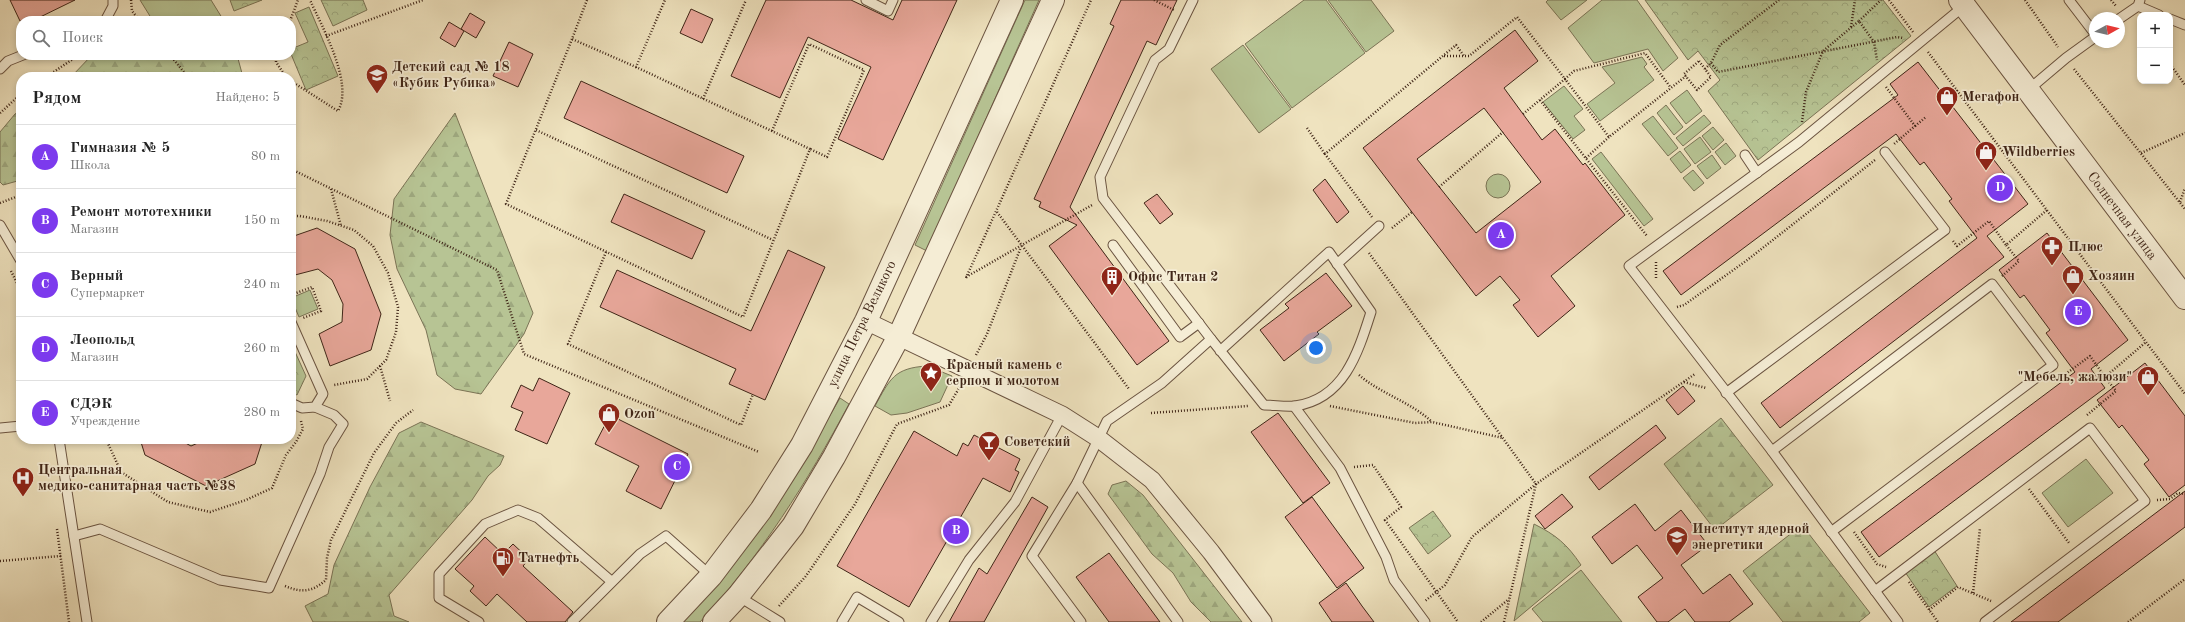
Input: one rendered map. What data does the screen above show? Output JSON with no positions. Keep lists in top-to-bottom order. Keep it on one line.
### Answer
{"streets":{"street":["Солнечная улица","улица Петра Великого"]},"places":{"school or university":["Детский сад № 18 «Кубик Рубика»","Институт ядерной энергетики"],"shop":["Мегафон","Wildberries","Хозяин","\"Мебель, жалюзи\"","Ozon"],"pharmacy":["Плюс"],"building":["Офис Титан 2"],"place":["Красный камень с серпом и молотом"],"bar":["Советский"],"hospital":["Центральная медико-санитарная часть №38"],"fuel station":["Татнефть"]},"north":"right","page":{"map_buttons":["+","−"],"search":"Поиск","heading":["Рядом","Найдено: 5"],"list":[{"mark":"A","name":"Гимназия № 5","note":"Школа","value":"80 m"},{"mark":"B","name":"Ремонт мототехники","note":"Магазин","value":"150 m"},{"mark":"C","name":"Верный","note":"Супермаркет","value":"240 m"},{"mark":"D","name":"Леопольд","note":"Магазин","value":"260 m"},{"mark":"E","name":"СДЭК","note":"Учреждение","value":"280 m"}],"pins":["D","A","E","C","B"]}}
